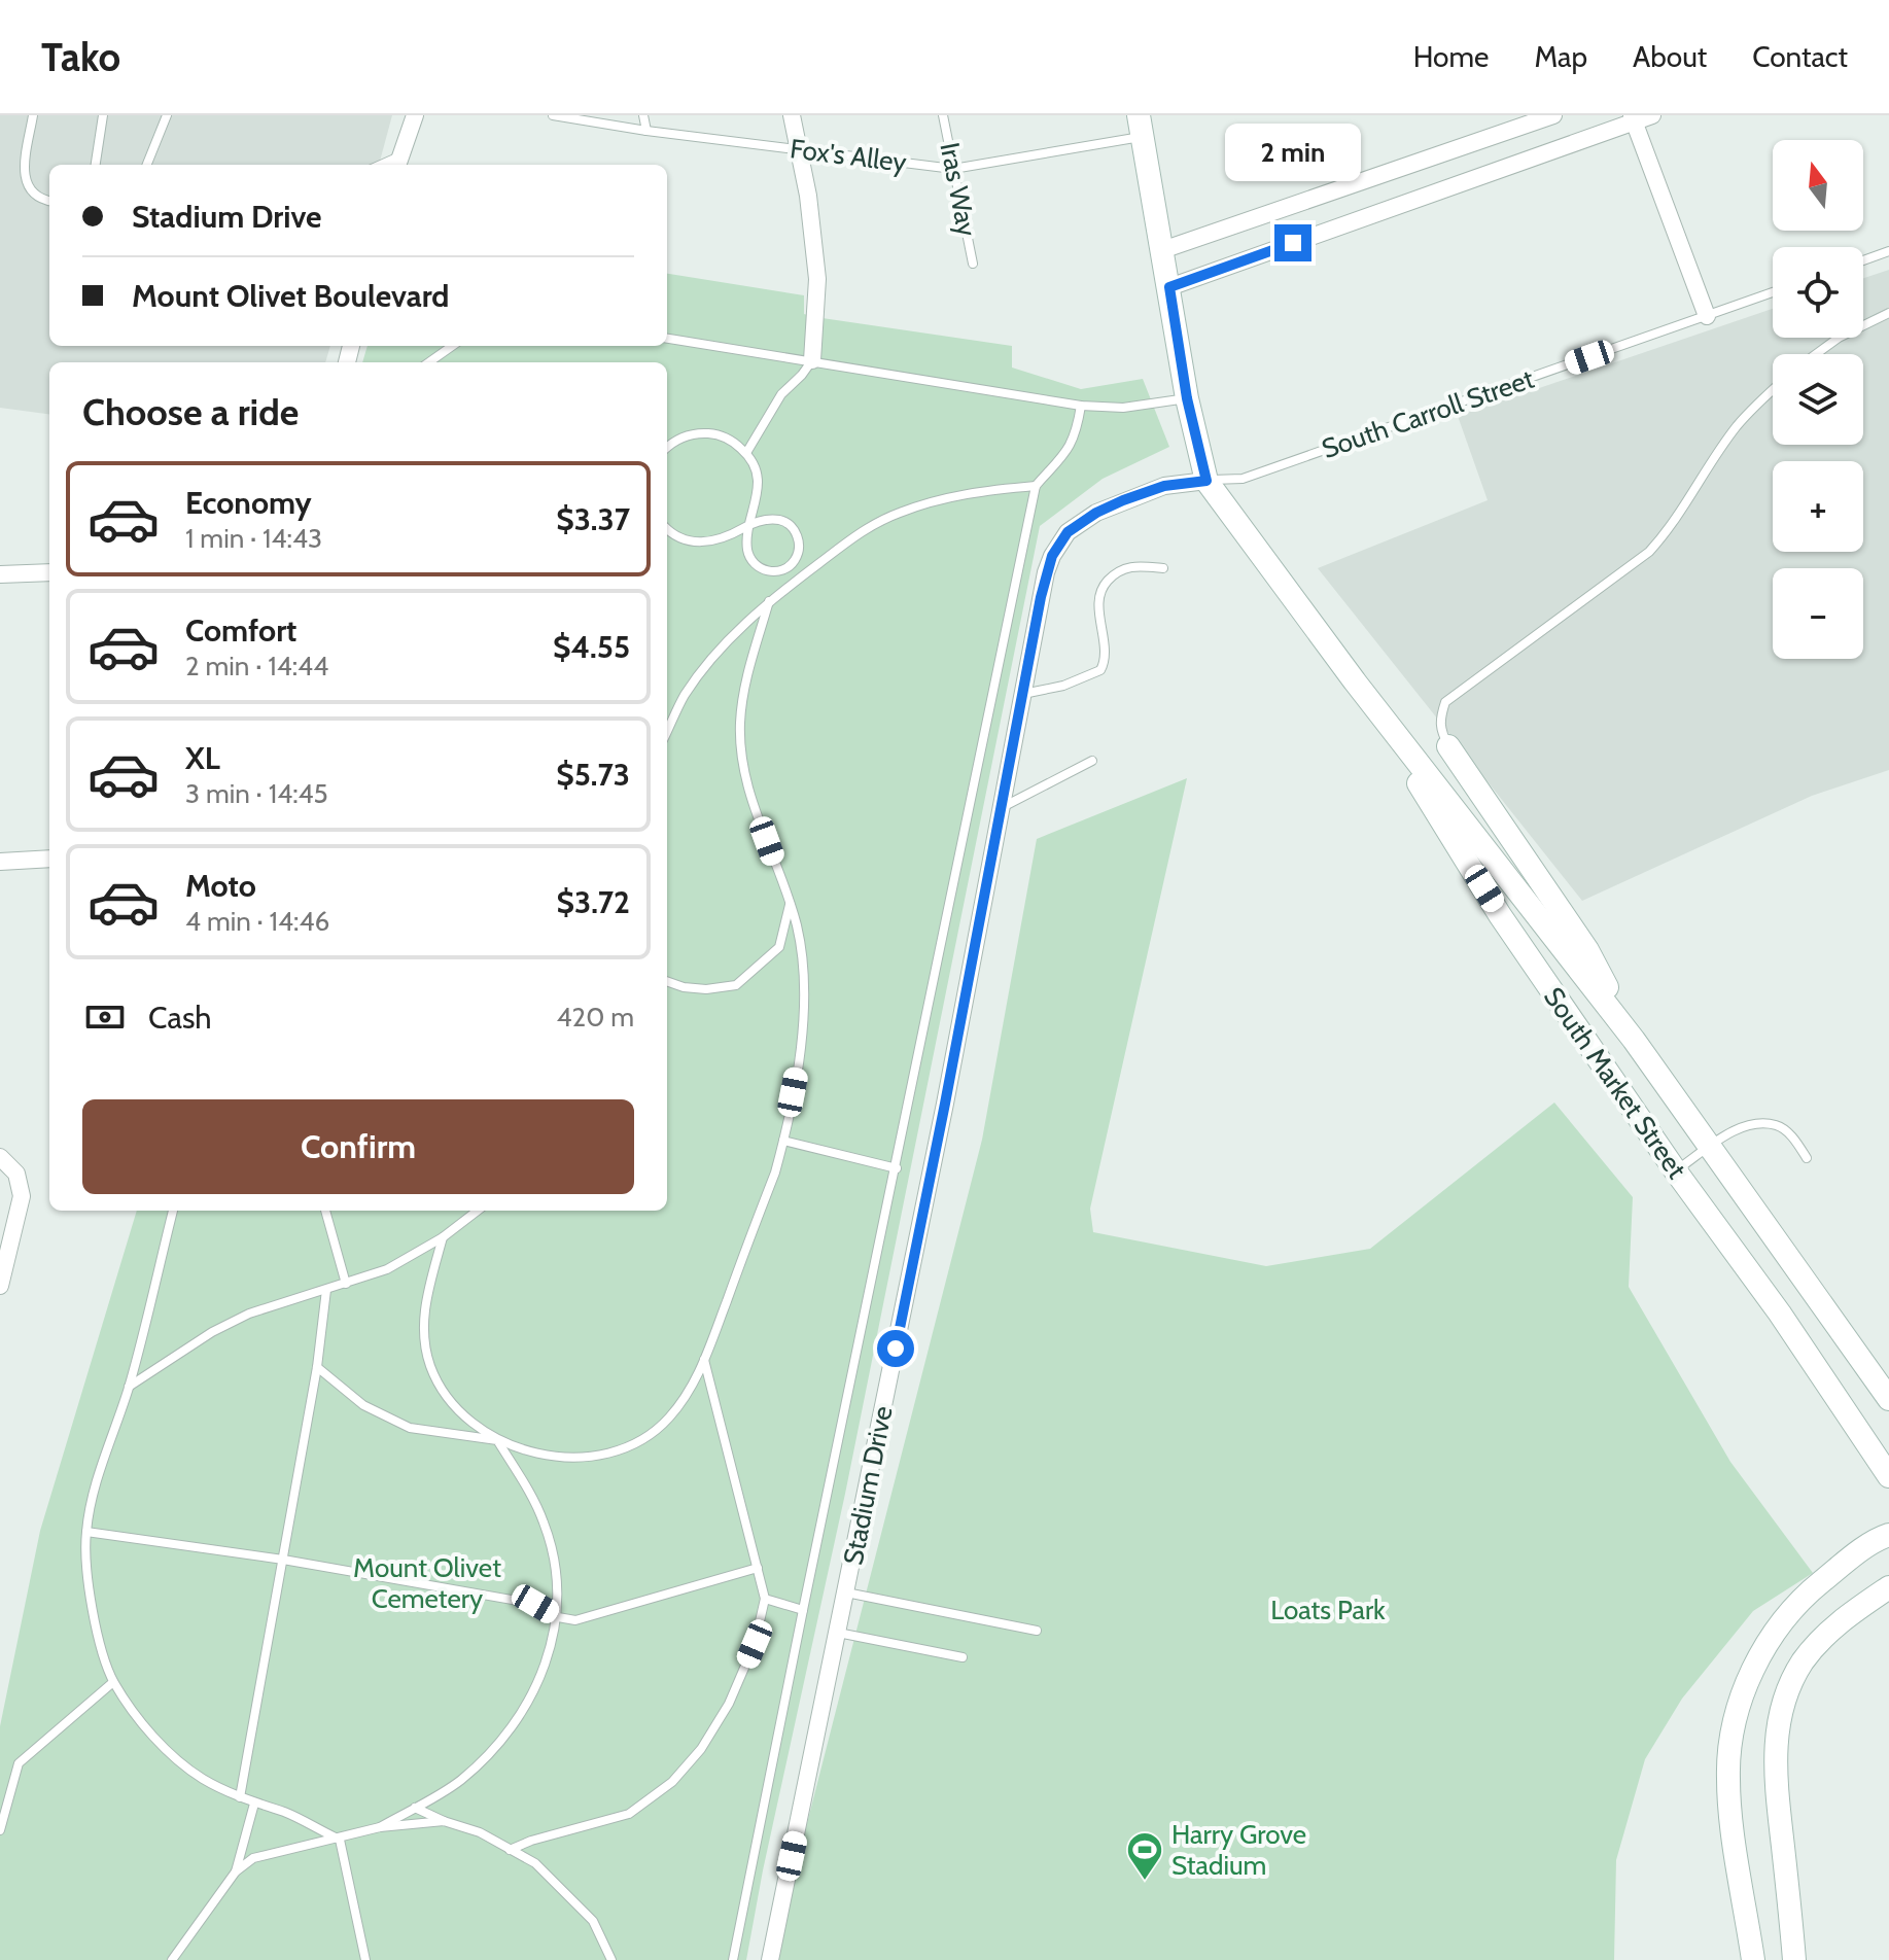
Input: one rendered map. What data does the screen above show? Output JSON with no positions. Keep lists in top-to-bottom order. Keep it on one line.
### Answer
{"streets":{"main road":["South Market Street"],"street":["Stadium Drive"],"lane":["Fox's Alley","Iras Way","South Carroll Street"]},"crossings":[["Fox's Alley","Iras Way"],["Fox's Alley","South Market Street"],["South Carroll Street","South Market Street"],["South Carroll Street","Stadium Drive"],["South Market Street","Stadium Drive"]],"parks":["Mount Olivet Cemetery","Loats Park"],"places":{"sports":["Harry Grove Stadium"]},"north":"top","page":{"header":"Tako","nav":["Home","Map","About","Contact"],"bubble":"2 min","map_buttons":["+","−"],"banner":["Stadium Drive","Mount Olivet Boulevard"],"heading":"Choose a ride","list":[{"name":"Economy","note":"1 min · 14:43","value":"$3.37"},{"name":"Comfort","note":"2 min · 14:44","value":"$4.55"},{"name":"XL","note":"3 min · 14:45","value":"$5.73"},{"name":"Moto","note":"4 min · 14:46","value":"$3.72"}],"pay":["Cash","420 m"],"buttons":"Confirm"}}
